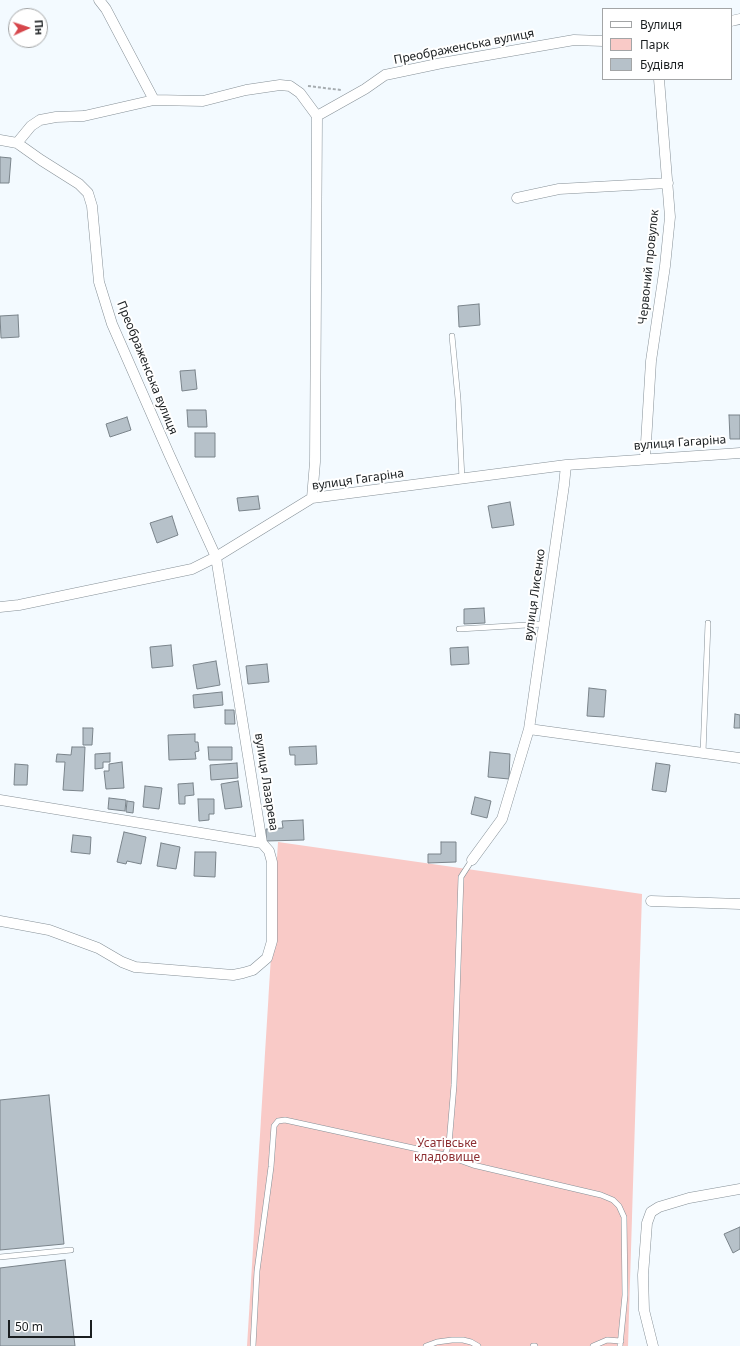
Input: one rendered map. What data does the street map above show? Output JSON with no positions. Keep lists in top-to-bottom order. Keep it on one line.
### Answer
{"streets":{"street":["Преображенська вулиця","Червоний провулок","вулиця Гагаріна","вулиця Лисенко","вулиця Лазарева"]},"crossings":[["Преображенська вулиця","вулиця Гагаріна"],["Преображенська вулиця","вулиця Лазарева"],["Червоний провулок","вулиця Гагаріна"],["вулиця Гагаріна","вулиця Лисенко"],["вулиця Гагаріна","вулиця Лазарева"]],"parks":["Усатівське кладовище"],"legend":["Вулиця","Парк","Будівля"],"scale_bar":"50 m","north":"right"}
